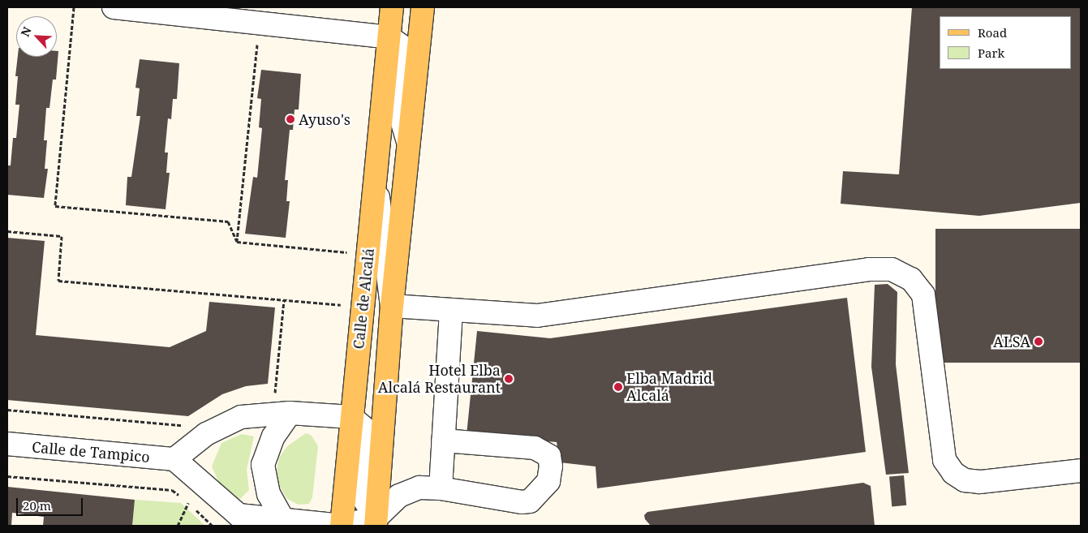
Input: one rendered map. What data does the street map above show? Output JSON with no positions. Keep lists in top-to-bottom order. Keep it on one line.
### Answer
{"streets":{"main road":["Calle de Alcalá"],"street":["Calle de Tampico"]},"places":["Ayuso's","ALSA","Hotel Elba Alcalá Restaurant","Elba Madrid Alcalá"],"legend":["Road","Park"],"scale_bar":"20 m","north":"top left"}
